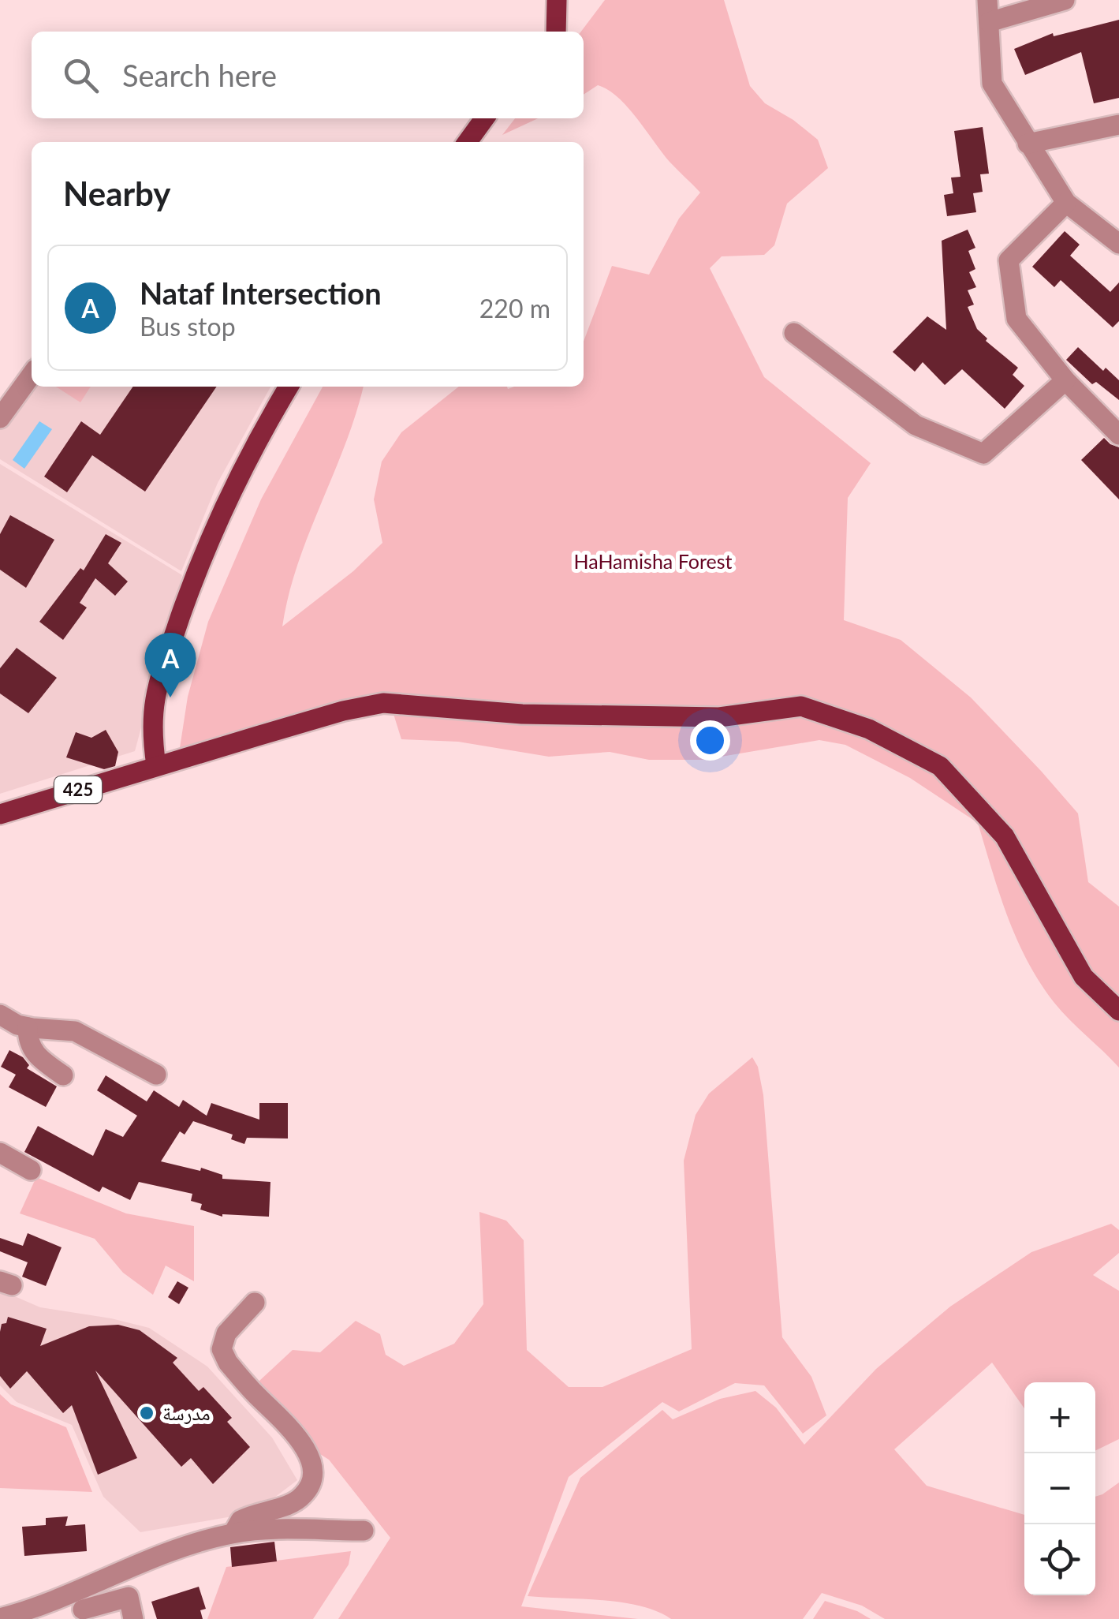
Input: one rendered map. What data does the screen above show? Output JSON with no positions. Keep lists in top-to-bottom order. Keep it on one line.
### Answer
{"streets":{"main road":["425"]},"parks":["HaHamisha Forest"],"places":["مدرسة"],"page":{"search":"Search here","heading":"Nearby","list":[{"mark":"A","name":"Nataf Intersection","note":"Bus stop","value":"220 m"}],"pins":"A","map_buttons":["+","−"]}}
